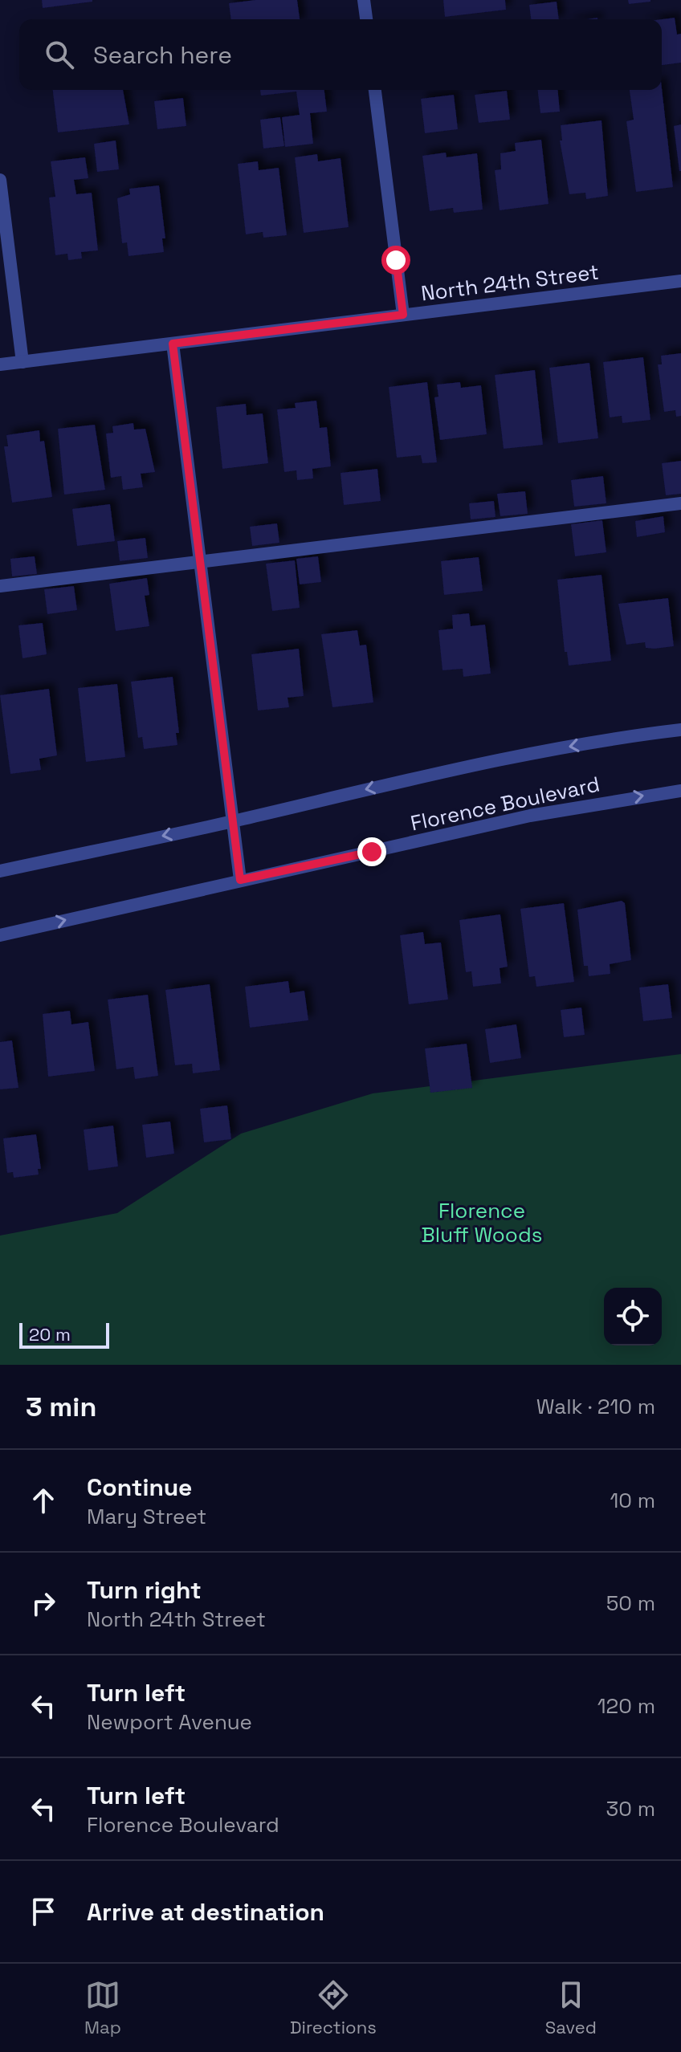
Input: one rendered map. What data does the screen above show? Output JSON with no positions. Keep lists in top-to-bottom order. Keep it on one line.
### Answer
{"streets":{"street":["North 24th Street","Florence Boulevard"]},"parks":["Florence Bluff Woods"],"scale_bar":"20 m","page":{"search":"Search here","scale":"20 m","heading":["3 min","Walk · 210 m"],"list":[["Continue","Mary Street","10 m"],["Turn right","North 24th Street","50 m"],["Turn left","Newport Avenue","120 m"],["Turn left","Florence Boulevard","30 m"],"Arrive at destination"],"nav":["Map","Directions","Saved"]}}
